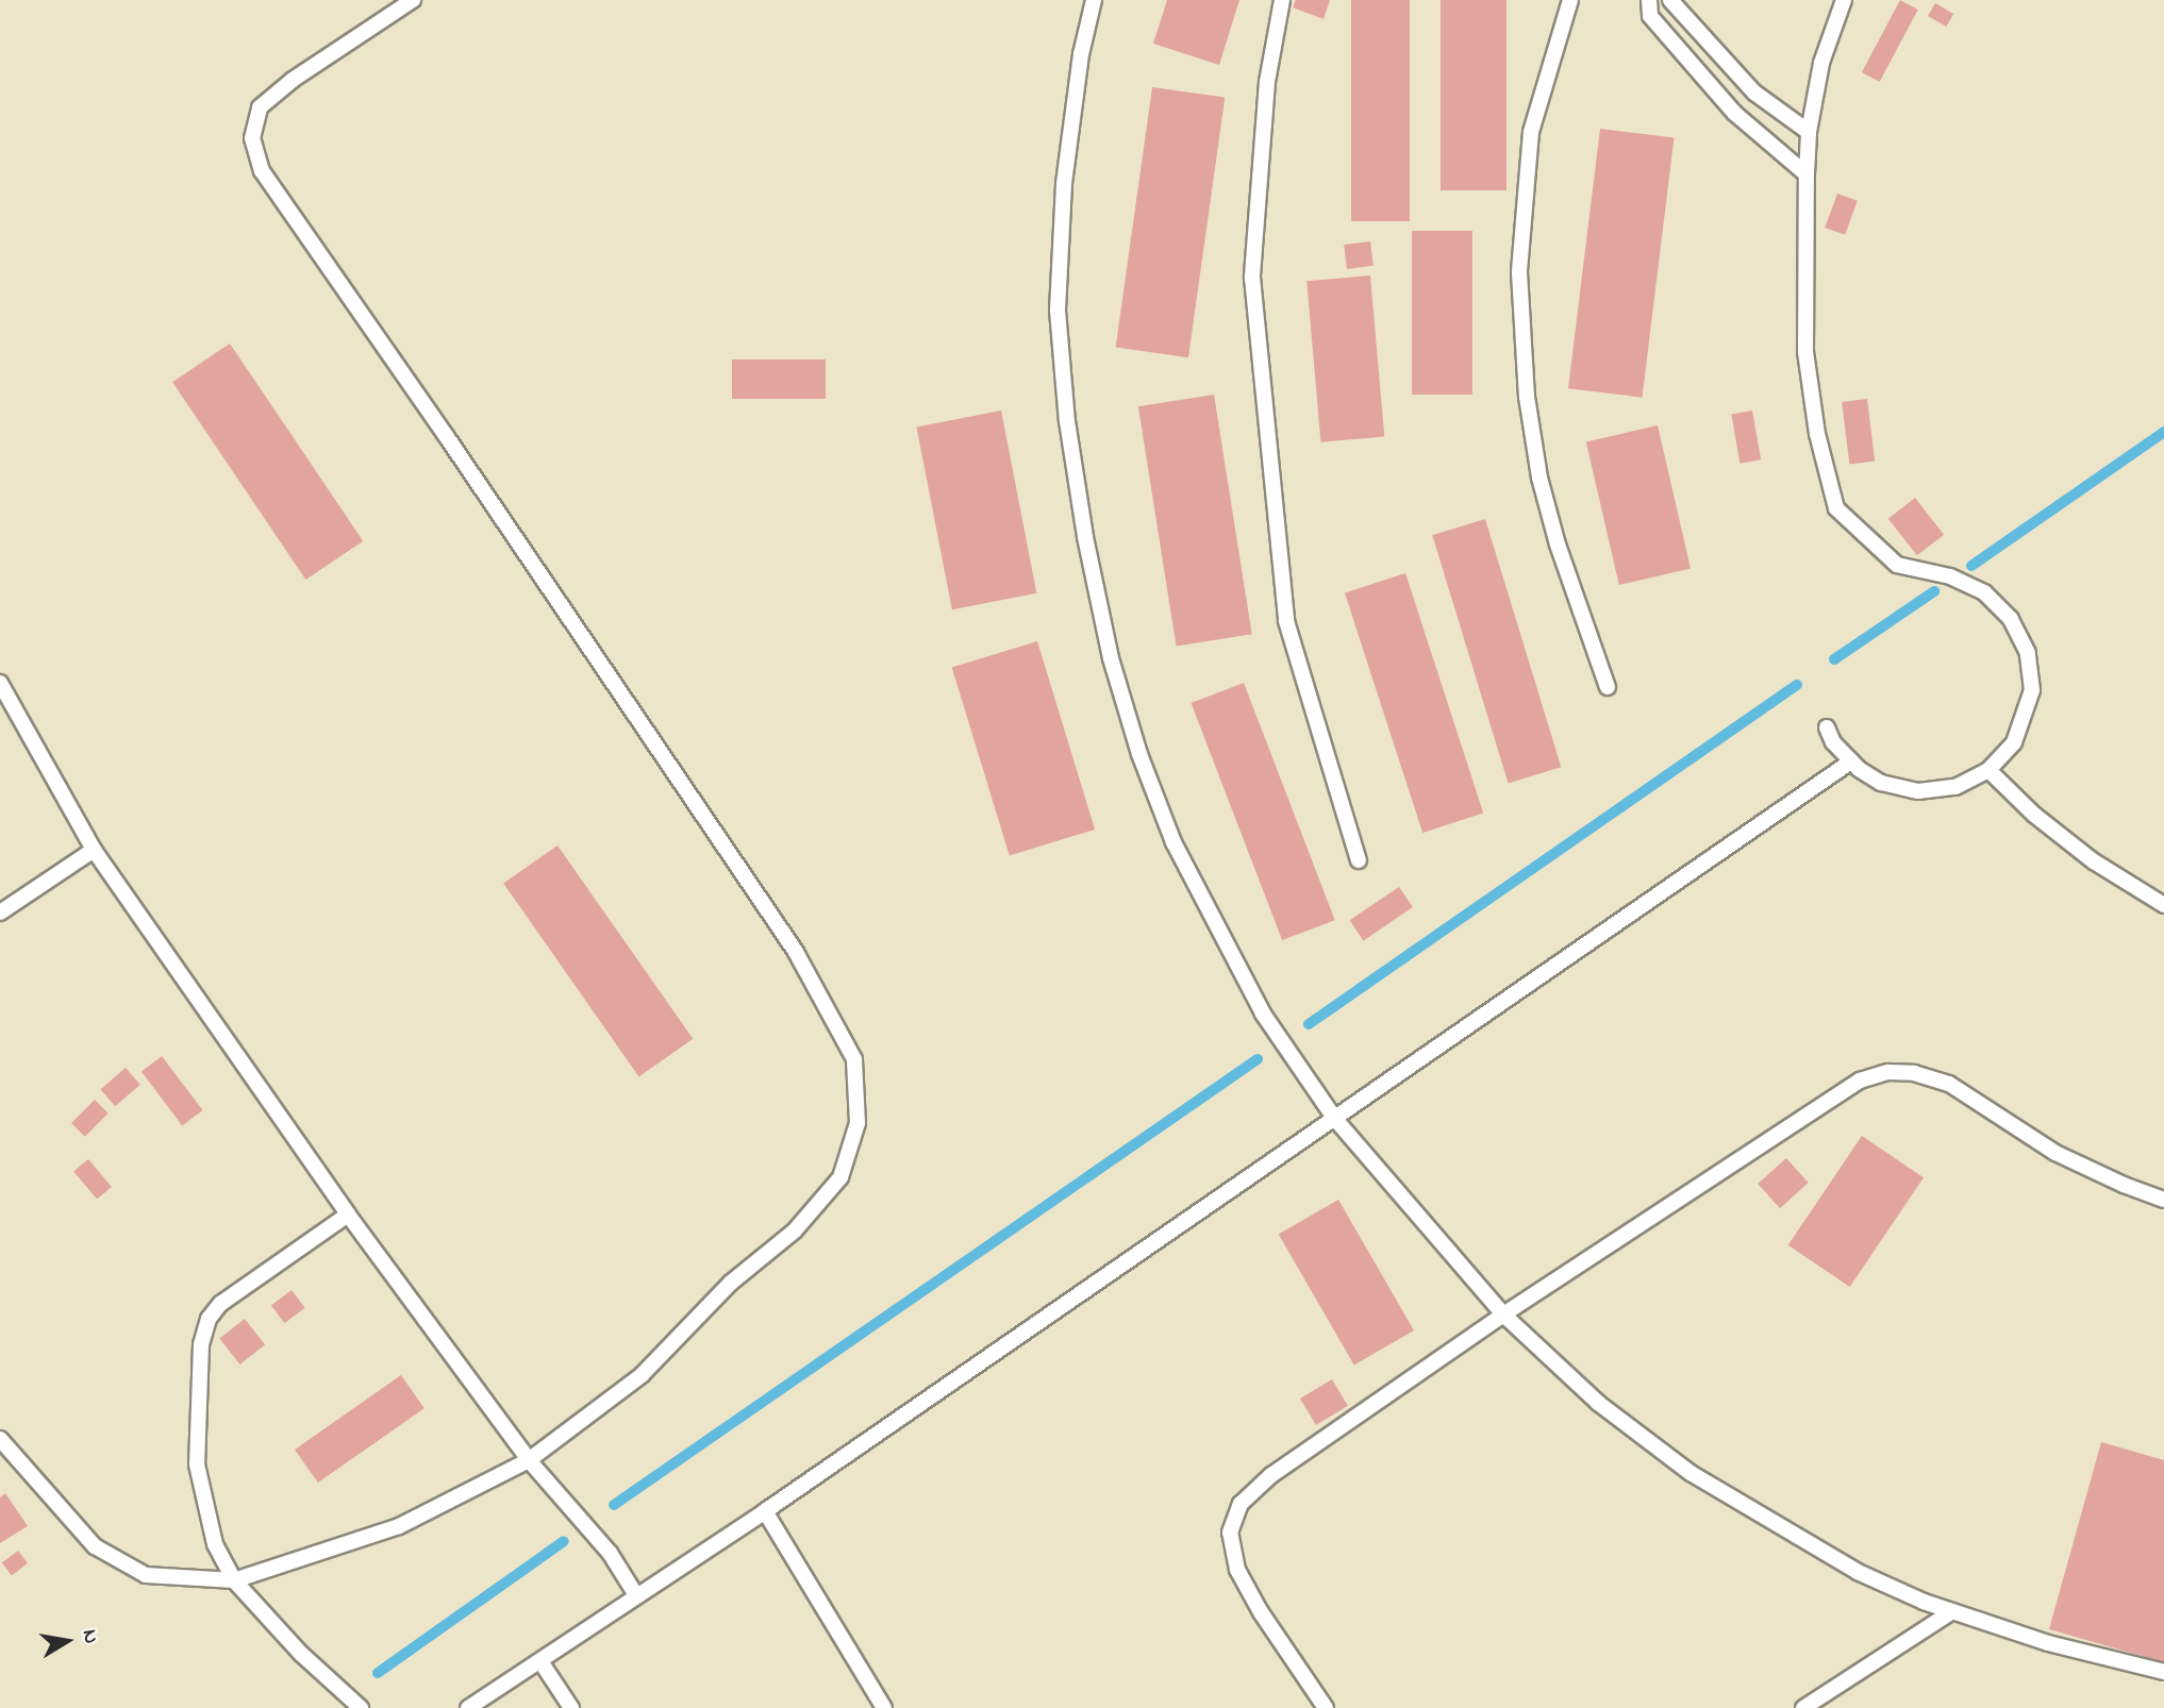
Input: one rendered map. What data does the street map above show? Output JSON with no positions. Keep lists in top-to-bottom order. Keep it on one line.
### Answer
{"north":"right"}
